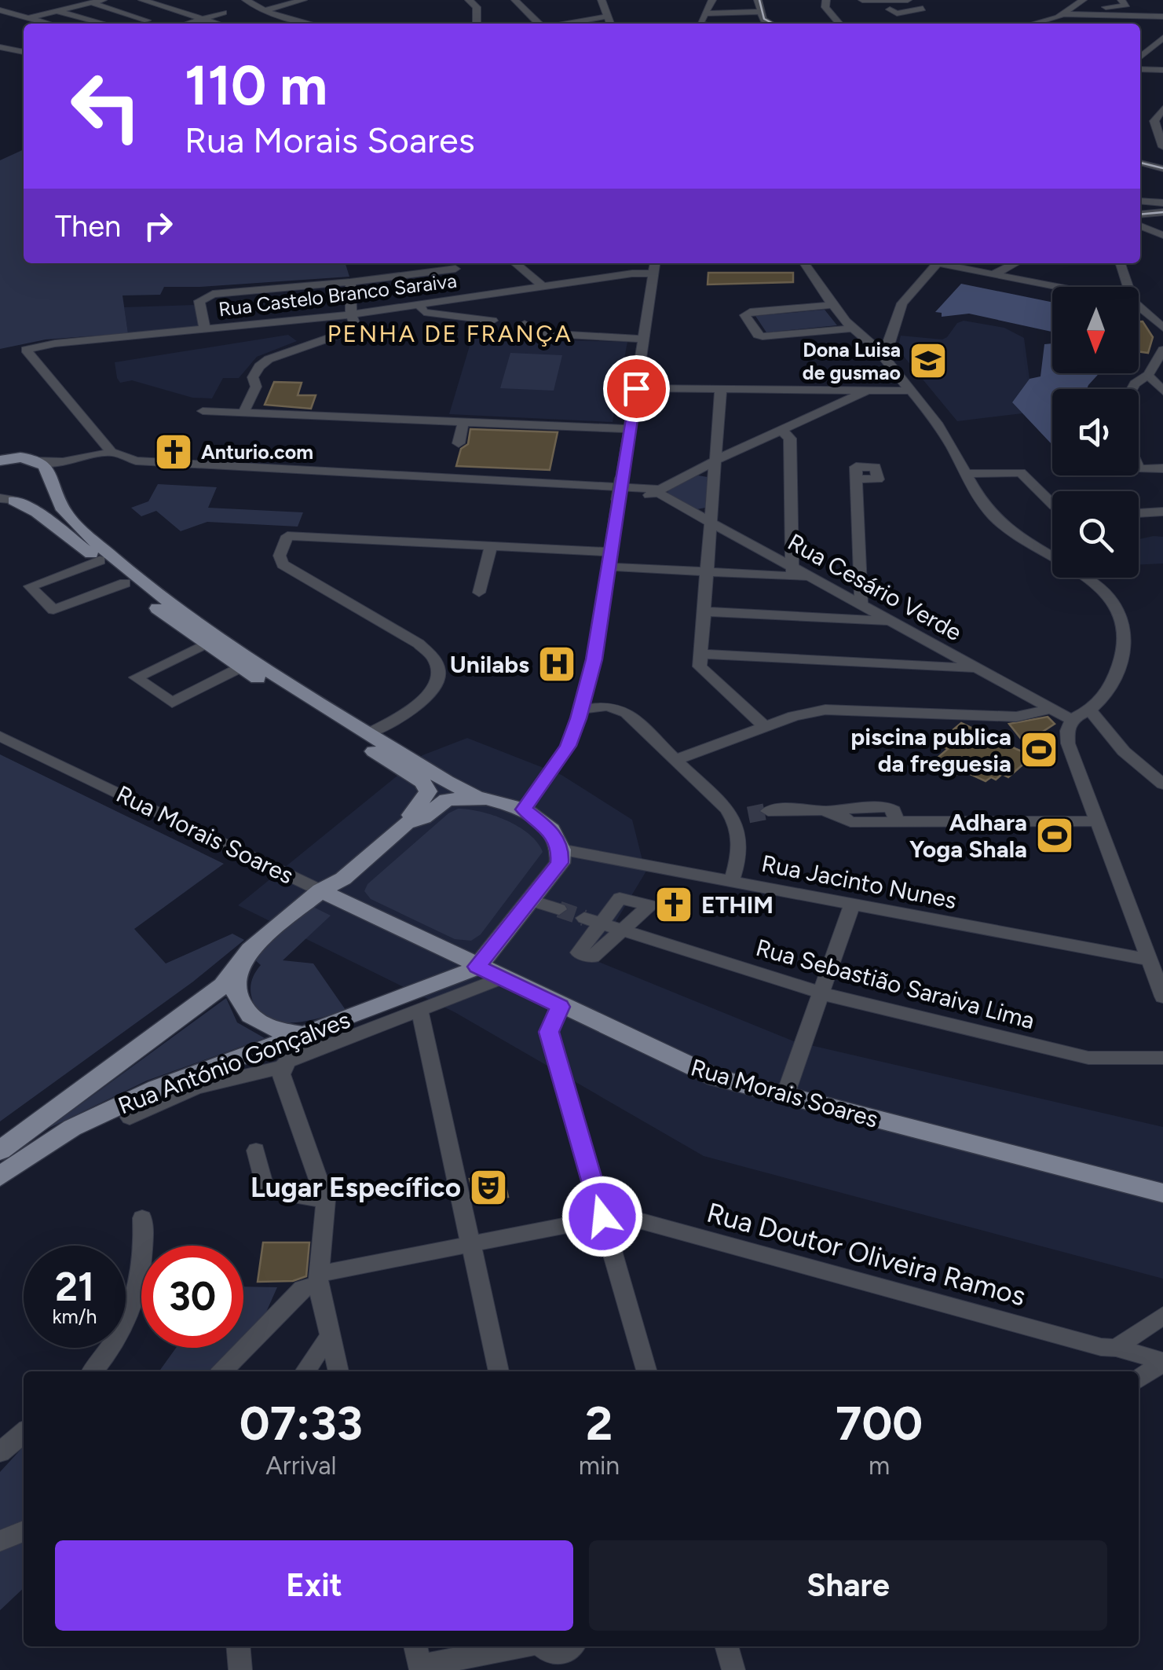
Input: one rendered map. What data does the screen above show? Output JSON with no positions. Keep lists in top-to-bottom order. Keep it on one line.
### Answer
{"streets":{"main road":["Rua Morais Soares","Rua António Gonçalves"],"street":["Rua Castelo Branco Saraiva","Rua Cesário Verde","Rua Jacinto Nunes","Rua Sebastião Saraiva Lima","Rua Doutor Oliveira Ramos"]},"crossings":[["Rua Morais Soares","Rua António Gonçalves"]],"districts":["PENHA DE FRANÇA"],"places":{"school or university":["Dona Luisa de gusmao"],"church":["Anturio.com","ETHIM"],"hospital":["Unilabs"],"sports":["piscina publica da freguesia","Adhara Yoga Shala"],"theatre":["Lugar Específico"]},"north":"bottom","page":{"turn":["110 m","Rua Morais Soares"],"then":"Then","speed":"21 km/h","limit":"30","eta":["07:33","Arrival","2","min","700","m"],"buttons":["Exit","Share"]}}
